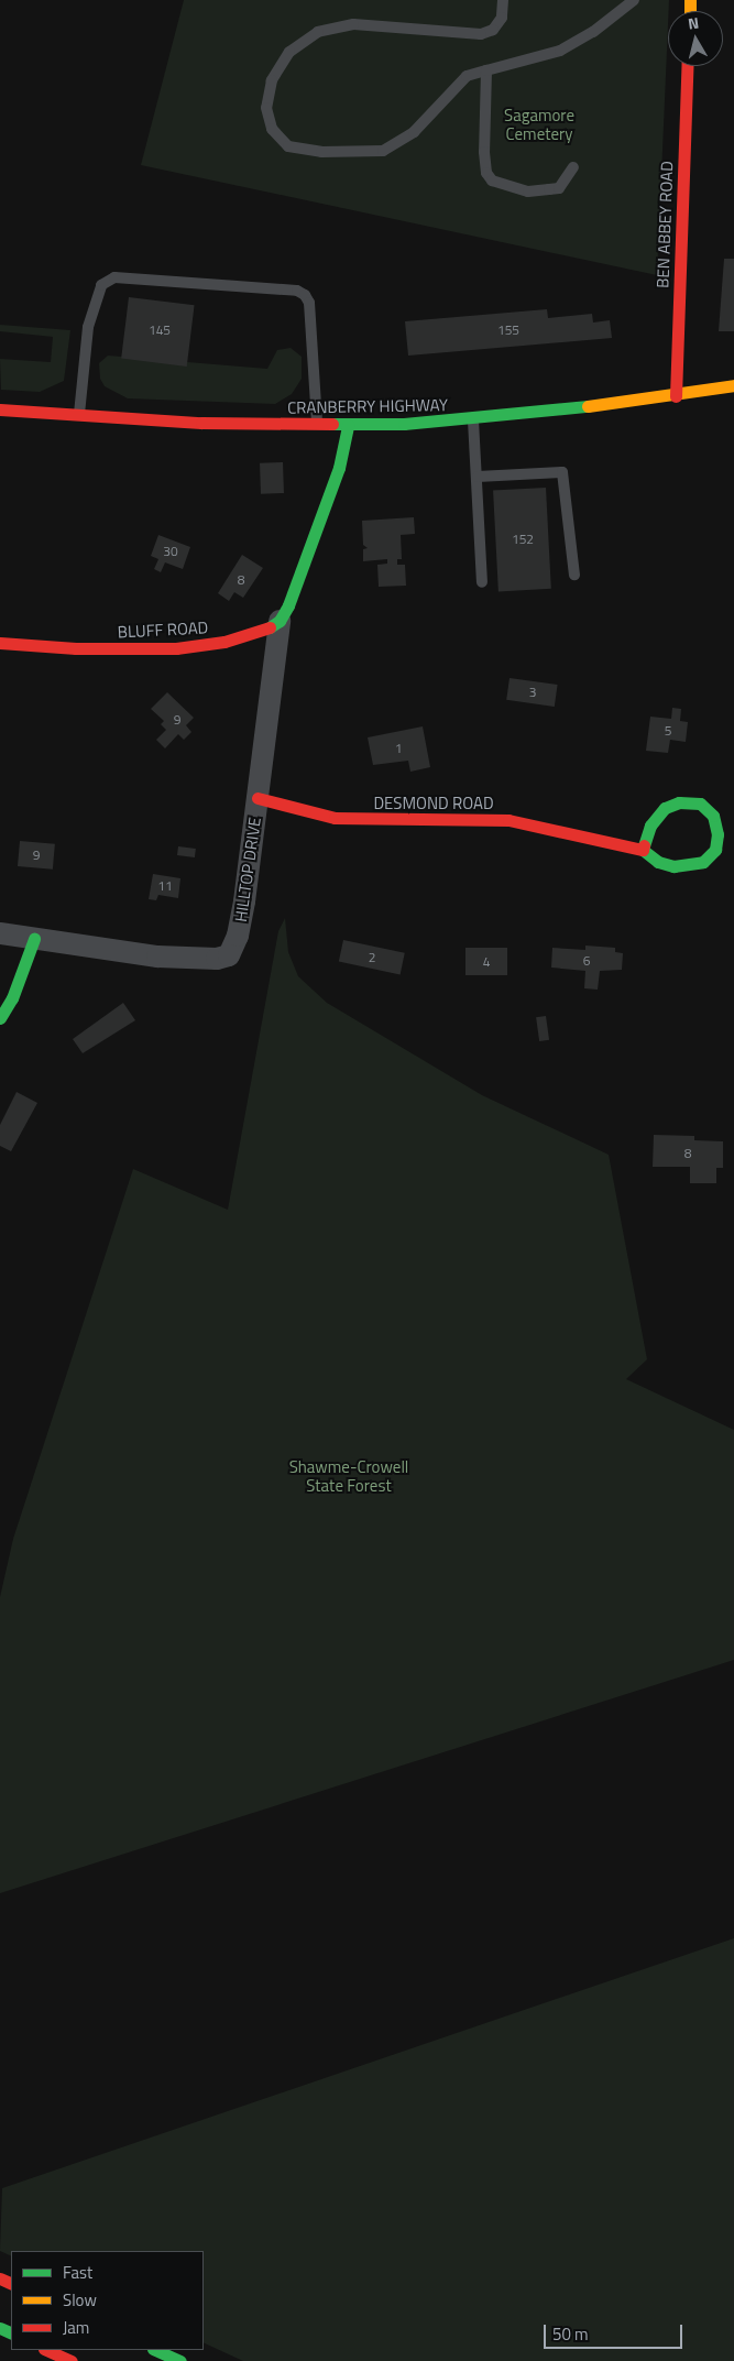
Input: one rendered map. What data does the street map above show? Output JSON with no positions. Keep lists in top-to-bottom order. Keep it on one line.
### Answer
{"streets":{"main road":["BEN ABBEY ROAD","CRANBERRY HIGHWAY","BLUFF ROAD","DESMOND ROAD"],"street":["HILLTOP DRIVE"]},"crossings":[["BEN ABBEY ROAD","CRANBERRY HIGHWAY"],["BLUFF ROAD","HILLTOP DRIVE"],["DESMOND ROAD","HILLTOP DRIVE"]],"parks":["Sagamore Cemetery","Shawme-Crowell State Forest"],"house_numbers":["145","155","152","30","8","3","9","5","1","9","11","2","6","4","8"],"legend":["Fast","Slow","Jam"],"scale_bar":"50 m","north":"top"}
